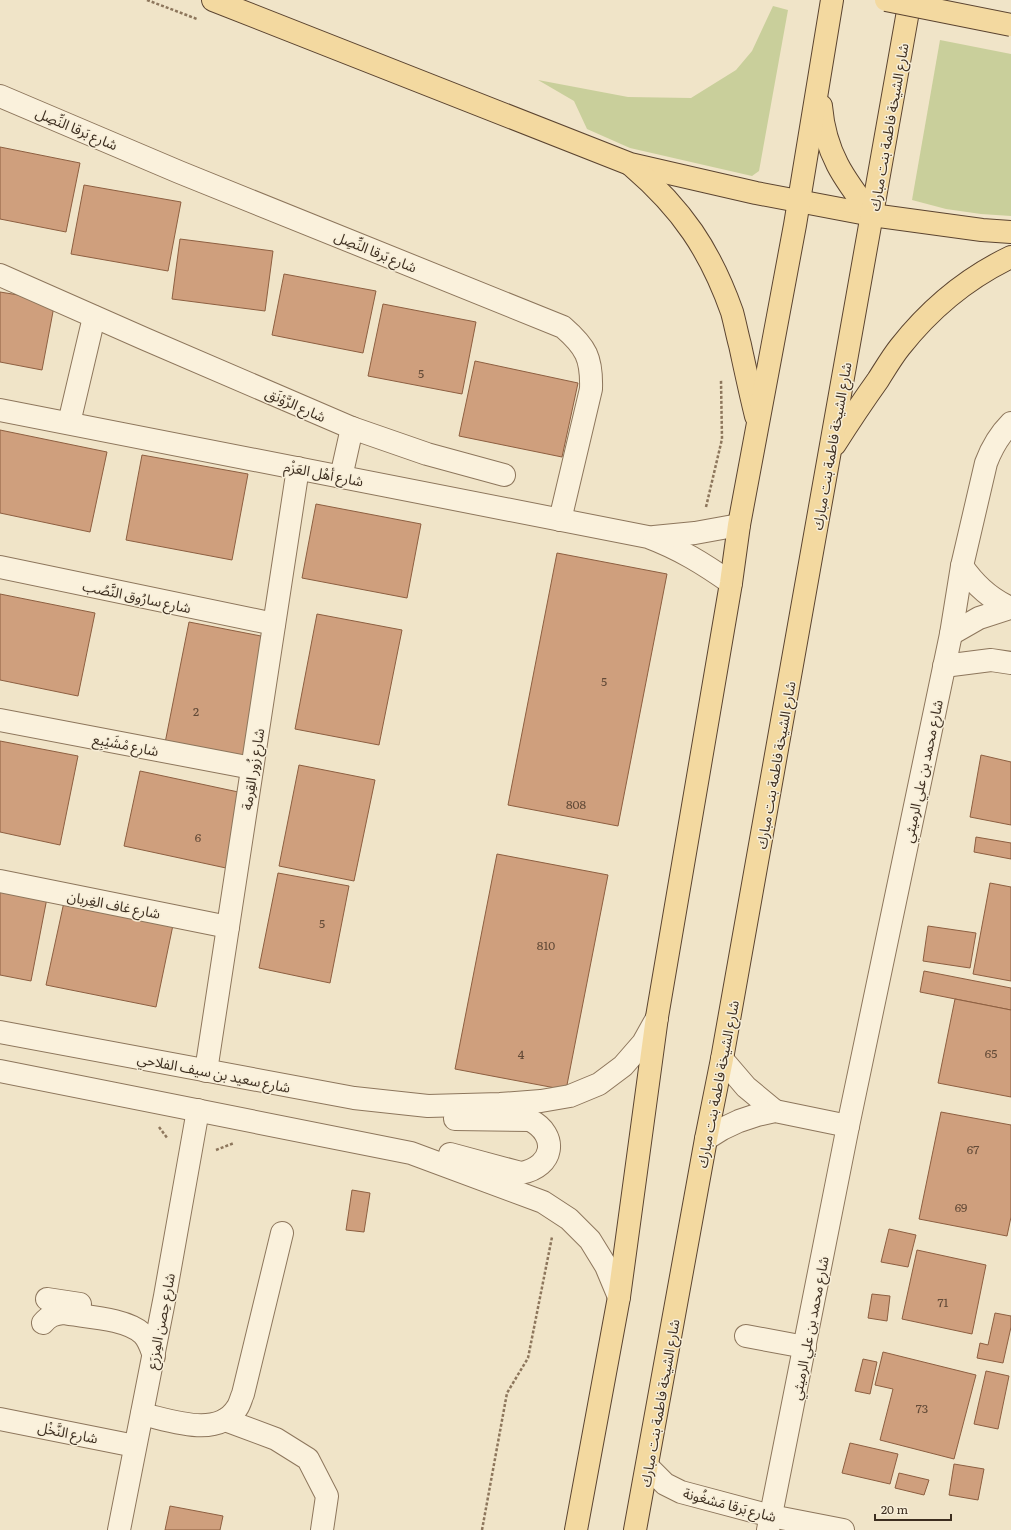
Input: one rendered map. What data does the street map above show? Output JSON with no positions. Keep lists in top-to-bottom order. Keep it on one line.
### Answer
{"streets":{"main road":["شارع الشيخة فاطمة بنت مبارك"],"street":["شارع بَرقا النِّصِل","شارع الرَّوْنَق","شارع أهْل العَزْم","شارع سارُوق النَّصُب","شارع مْشَيْبِع","شارع زُور القِرمة","شارع محمد بن علي الرميثي","شارع غاف الغِربان","شارع سعيد بن سيف الفلاحي","شارع حِصن المِزرَع","شارع النَّخْل","شارع بَرقا مَشغُونة"]},"crossings":[["شارع الشيخة فاطمة بنت مبارك","شارع بَرقا مَشغُونة"],["شارع بَرقا النِّصِل","شارع أهْل العَزْم"],["شارع أهْل العَزْم","شارع زُور القِرمة"],["شارع سارُوق النَّصُب","شارع زُور القِرمة"],["شارع مْشَيْبِع","شارع زُور القِرمة"],["شارع زُور القِرمة","شارع غاف الغِربان"],["شارع زُور القِرمة","شارع سعيد بن سيف الفلاحي"],["شارع محمد بن علي الرميثي","شارع بَرقا مَشغُونة"],["شارع سعيد بن سيف الفلاحي","شارع حِصن المِزرَع"],["شارع حِصن المِزرَع","شارع النَّخْل"]],"house_numbers":["5","5","2","808","6","5","810","65","4","67","69","71","73"],"scale_bar":"20 m"}
